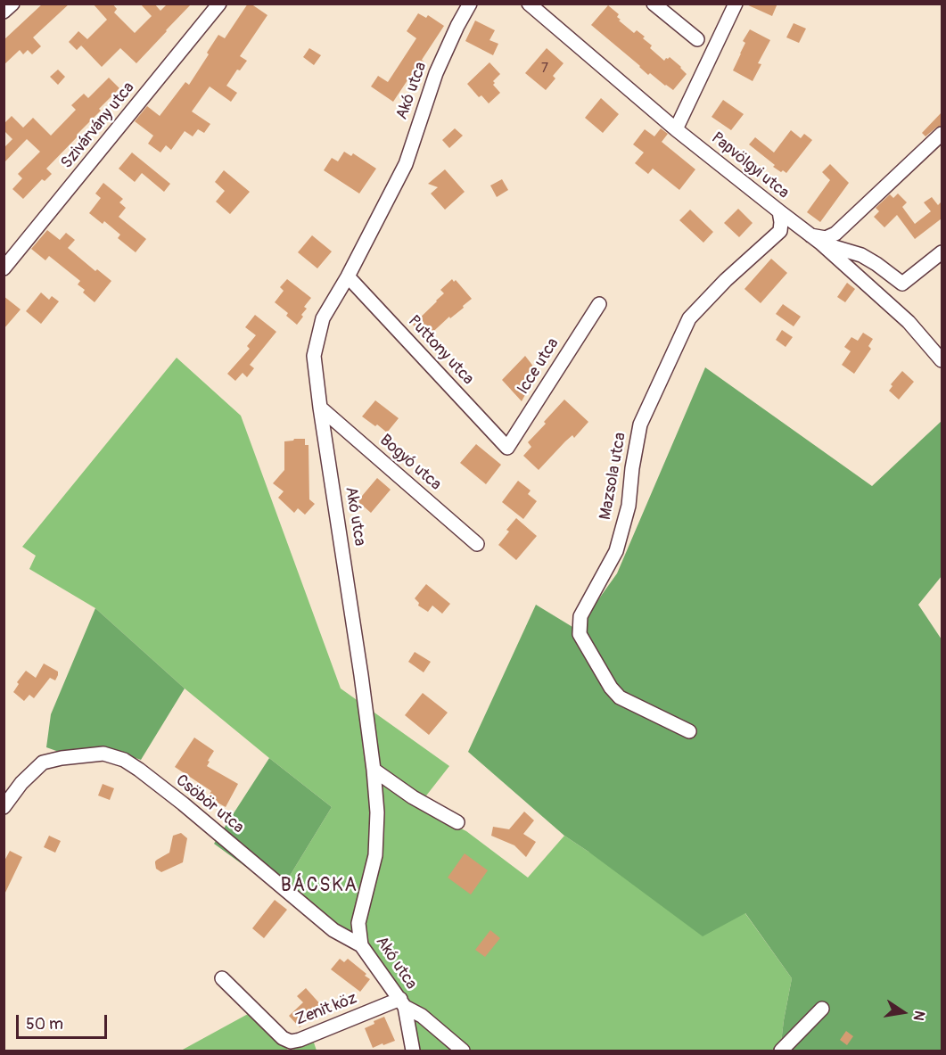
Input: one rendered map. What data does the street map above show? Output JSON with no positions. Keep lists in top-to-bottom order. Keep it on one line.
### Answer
{"streets":{"street":["Akó utca","Szivárvány utca","Papvölgyi utca","Puttony utca","Icce utca","Bogyó utca","Mazsola utca","Csöbör utca","Zenit köz"]},"crossings":[["Akó utca","Puttony utca"],["Akó utca","Bogyó utca"],["Akó utca","Csöbör utca"],["Akó utca","Zenit köz"],["Papvölgyi utca","Mazsola utca"],["Puttony utca","Icce utca"]],"districts":["BÁCSKA"],"house_numbers":["7"],"scale_bar":"50 m","north":"right"}
